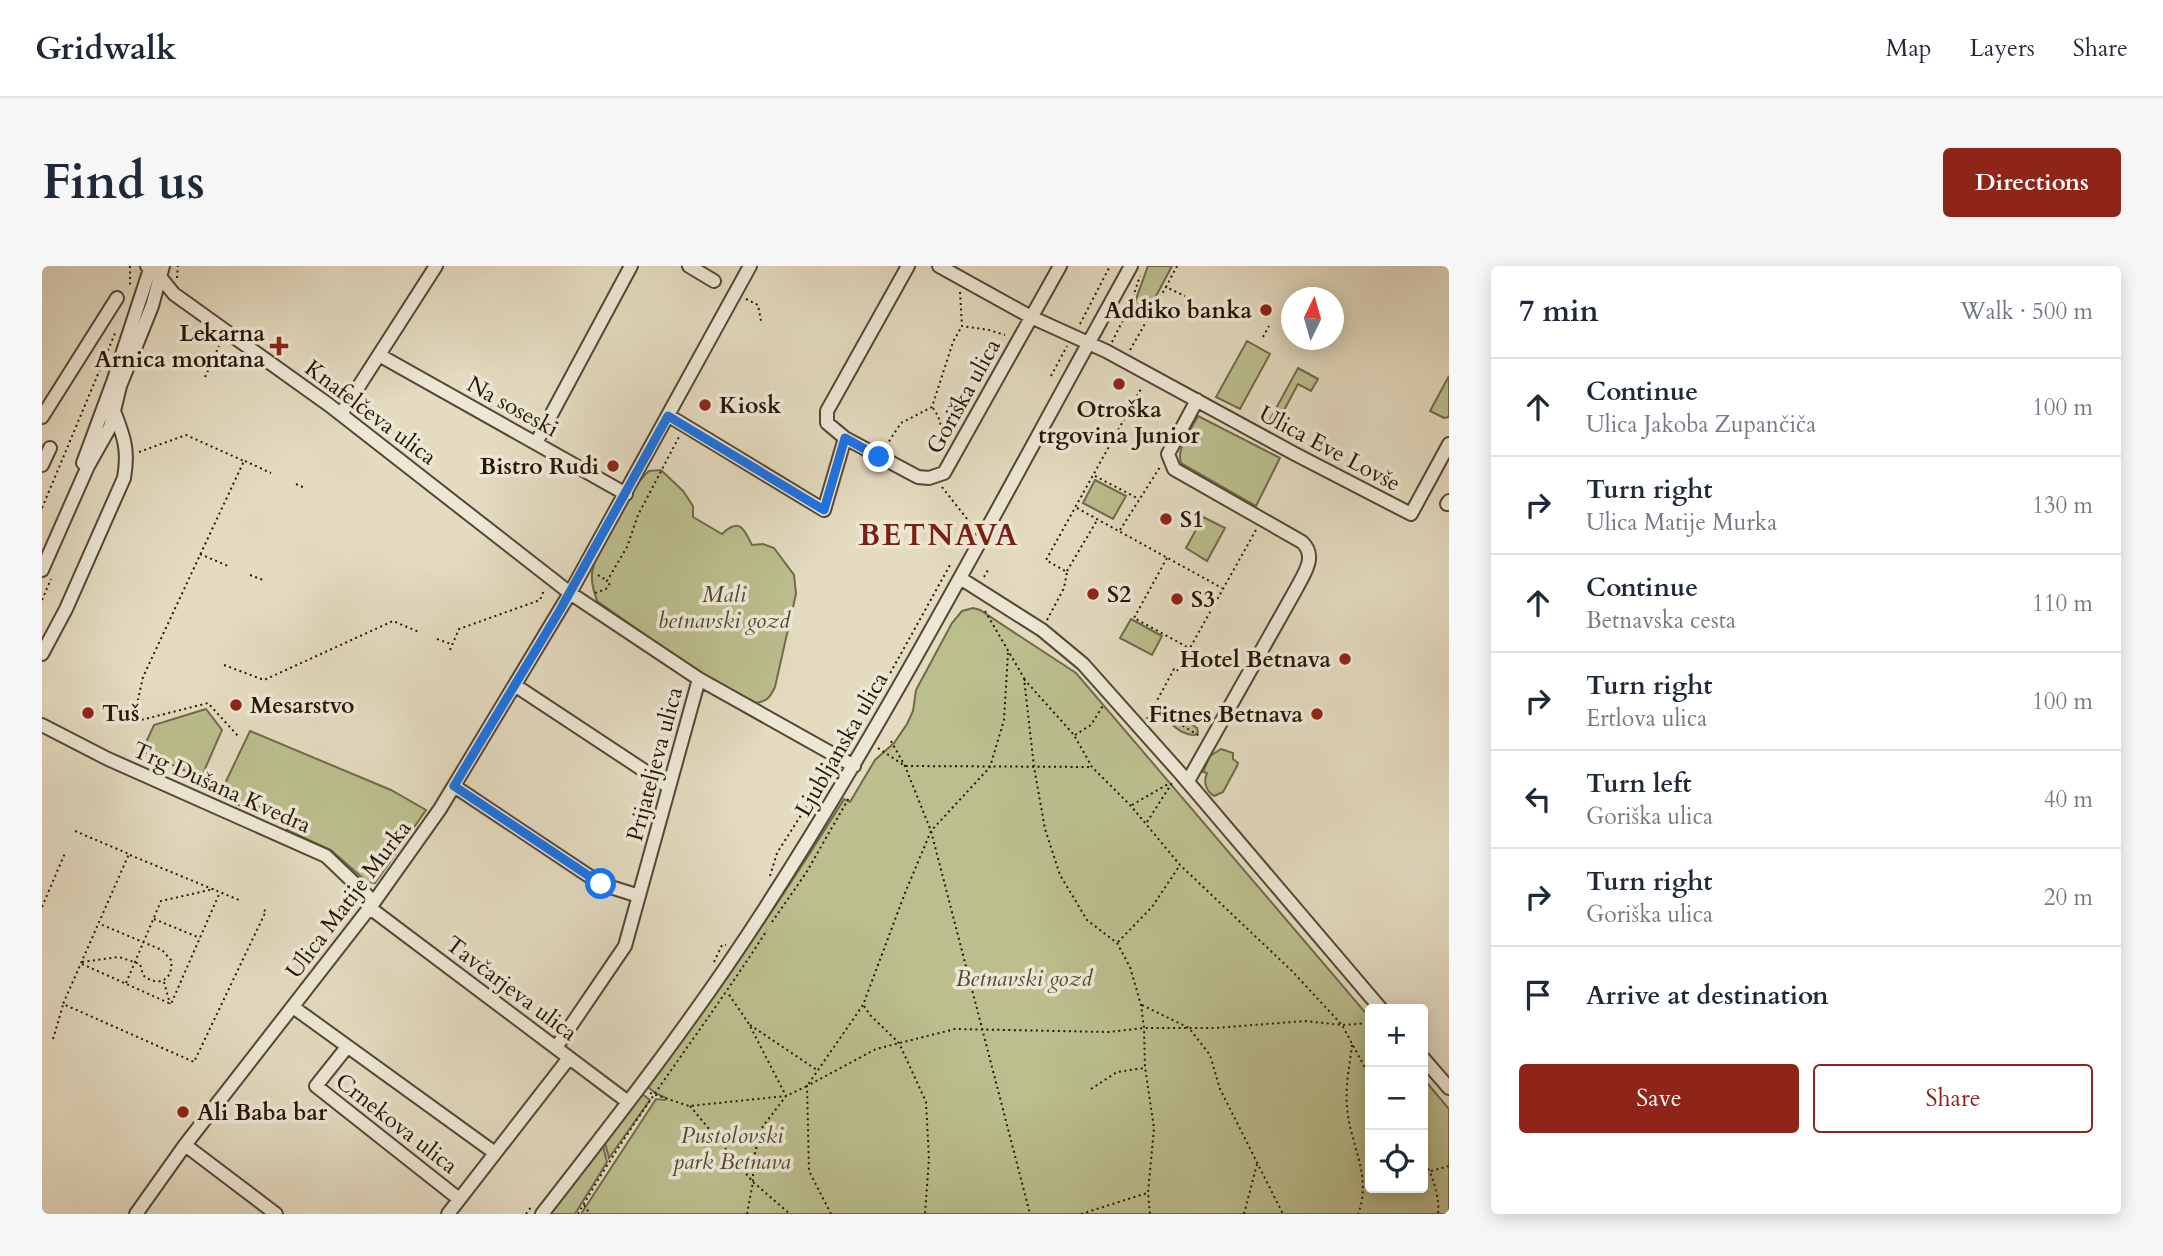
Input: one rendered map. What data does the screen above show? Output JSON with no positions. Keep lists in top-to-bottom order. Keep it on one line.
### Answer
{"streets":{"street":["Goriška ulica","Na soseski","Knafelčeva ulica","Ulica Eve Lovše","Ljubljanska ulica","Prijateljeva ulica","Trg Dušana Kvedra","Ulica Matije Murka","Tavčarjeva ulica","Crnekova ulica"]},"crossings":[["Na soseski","Ulica Matije Murka"],["Knafelčeva ulica","Ljubljanska ulica"],["Knafelčeva ulica","Prijateljeva ulica"],["Knafelčeva ulica","Ulica Matije Murka"],["Ulica Eve Lovše","Ljubljanska ulica"],["Ljubljanska ulica","Tavčarjeva ulica"],["Prijateljeva ulica","Tavčarjeva ulica"],["Trg Dušana Kvedra","Ulica Matije Murka"],["Trg Dušana Kvedra","Tavčarjeva ulica"],["Ulica Matije Murka","Tavčarjeva ulica"],["Ulica Matije Murka","Crnekova ulica"]],"districts":["BETNAVA"],"parks":["Mali betnavski gozd","Betnavski gozd","Pustolovski park Betnava"],"places":{"other":["Addiko banka","Otroška trgovina Junior","Kiosk","Bistro Rudi","S1","S2","S3","Hotel Betnava","Mesarstvo","Tuš","Fitnes Betnava","Ali Baba bar"],"health":["Lekarna Arnica montana"]},"north":"top","page":{"header":"Gridwalk","nav":["Map","Layers","Share"],"buttons":["Directions",["Save","Share"]],"title":"Find us","heading":["7 min","Walk · 500 m"],"list":[["Continue","Ulica Jakoba Zupančiča","100 m"],["Turn right","Ulica Matije Murka","130 m"],["Continue","Betnavska cesta","110 m"],["Turn right","Ertlova ulica","100 m"],["Turn left","Goriška ulica","40 m"],["Turn right","Goriška ulica","20 m"],"Arrive at destination"],"map_buttons":["+","−"]}}
